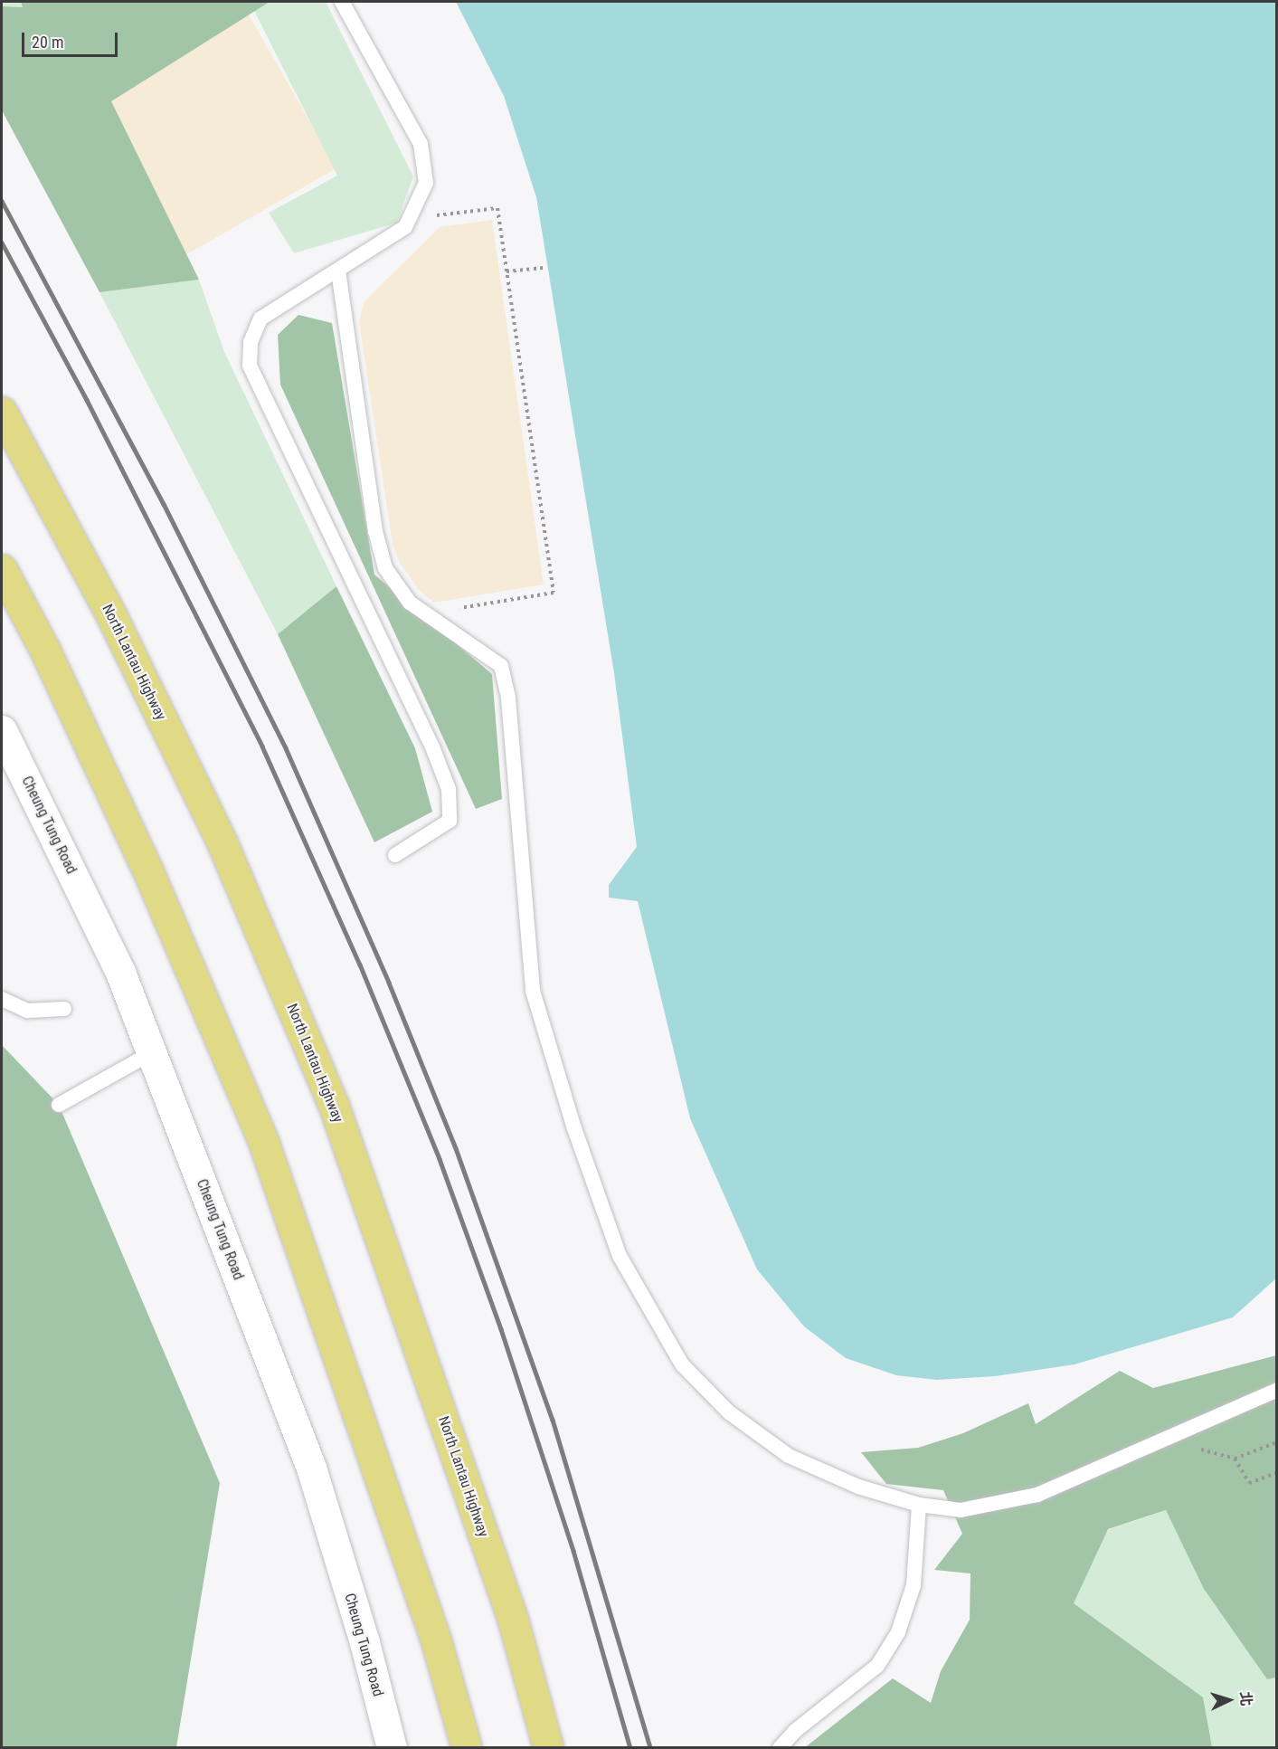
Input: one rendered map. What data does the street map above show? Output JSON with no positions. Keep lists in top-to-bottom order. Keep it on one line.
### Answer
{"streets":{"highway":["North Lantau Highway"],"main road":["Cheung Tung Road"]},"scale_bar":"20 m","north":"right"}
